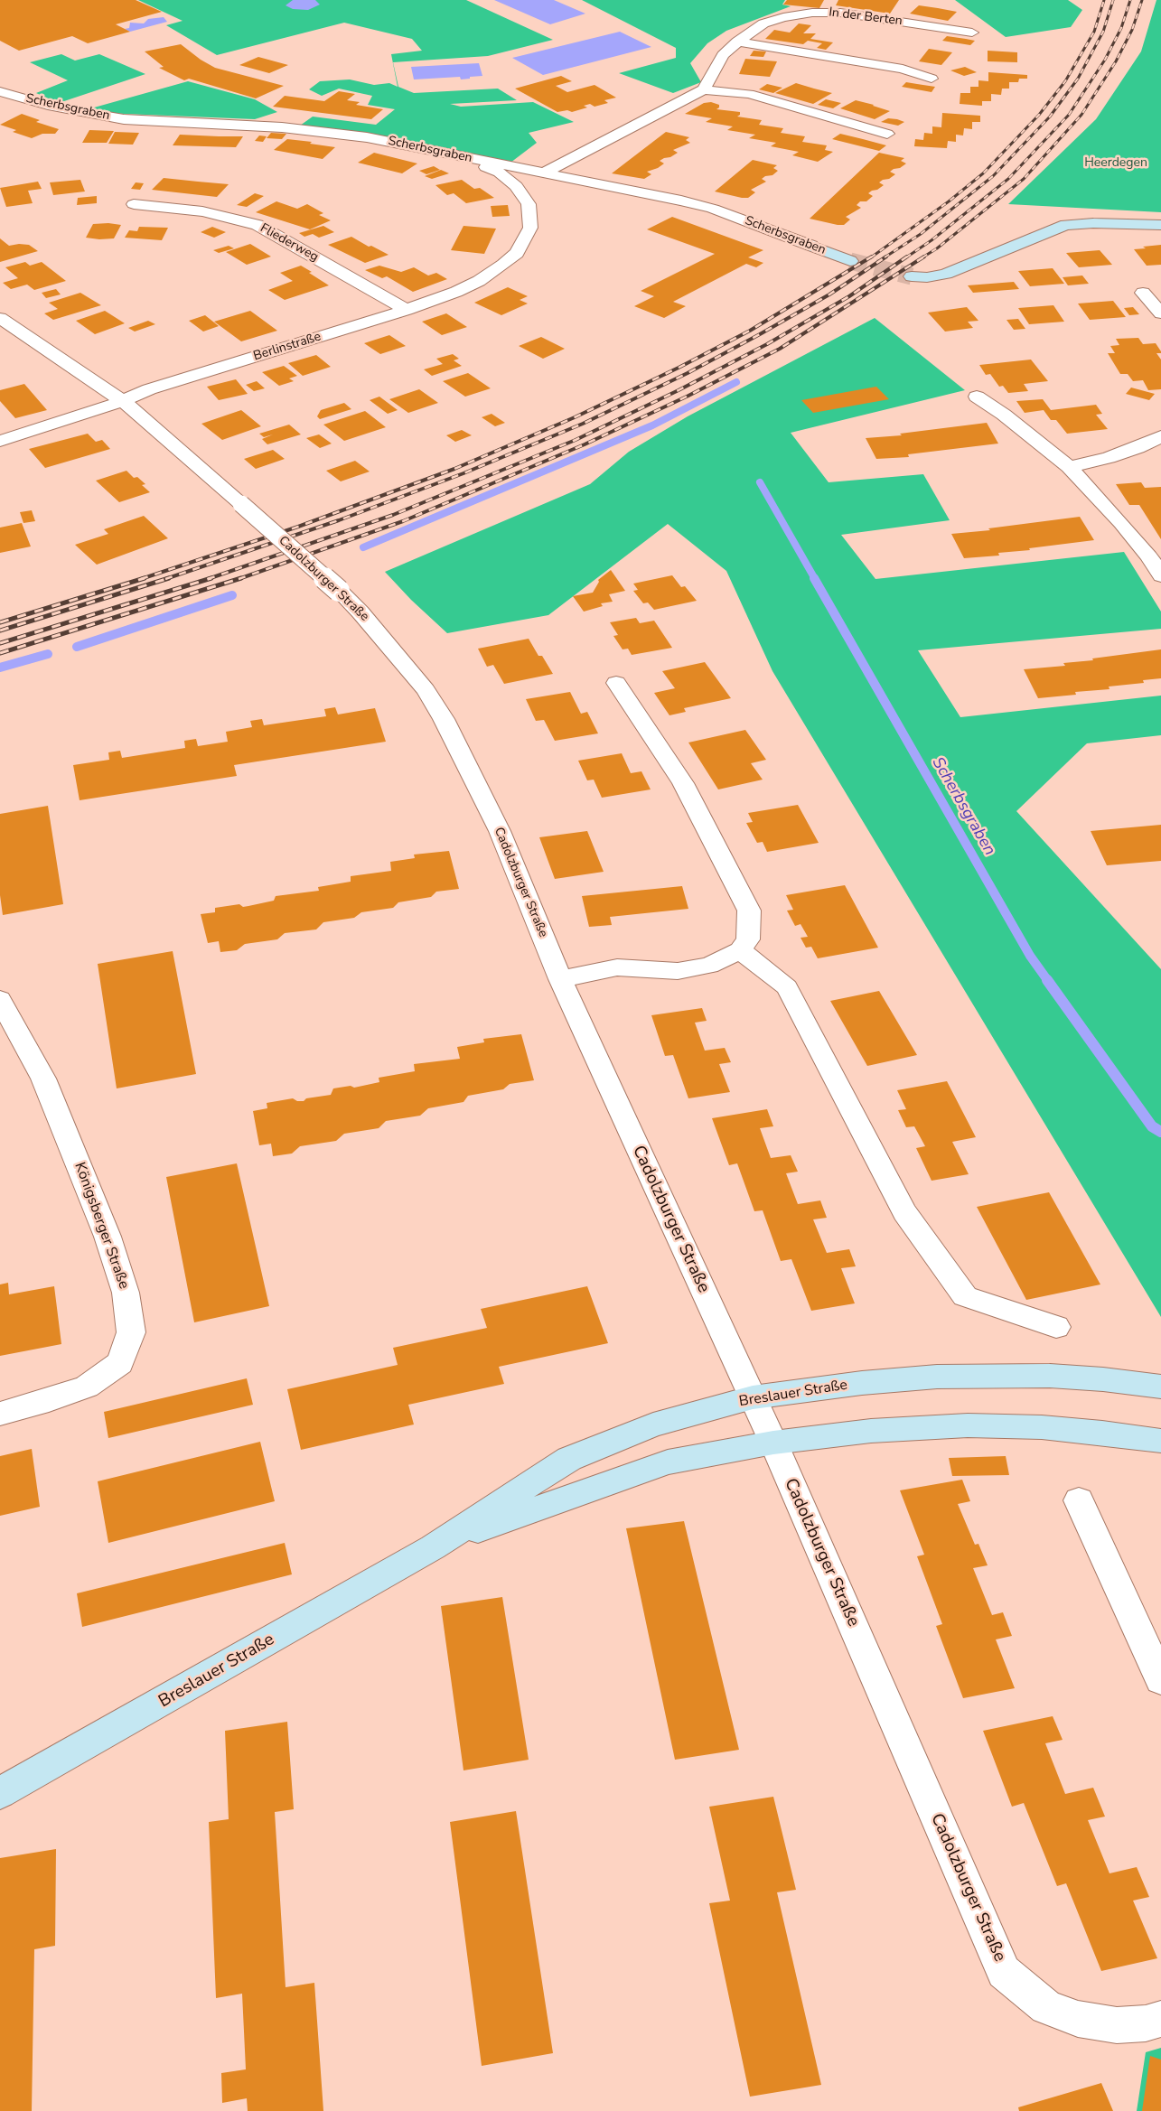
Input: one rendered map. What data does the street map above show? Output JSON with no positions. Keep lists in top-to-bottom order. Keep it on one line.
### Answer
{"streets":{"main road":["Scherbsgraben","Breslauer Straße"],"street":["In der Berten","Fliederweg","Berlinstraße","Cadolzburger Straße","Königsberger Straße"]},"crossings":[["Fliederweg","Berlinstraße"],["Berlinstraße","Cadolzburger Straße"],["Cadolzburger Straße","Breslauer Straße"]],"water":["Scherbsgraben"],"parks":["Heerdegen"]}
